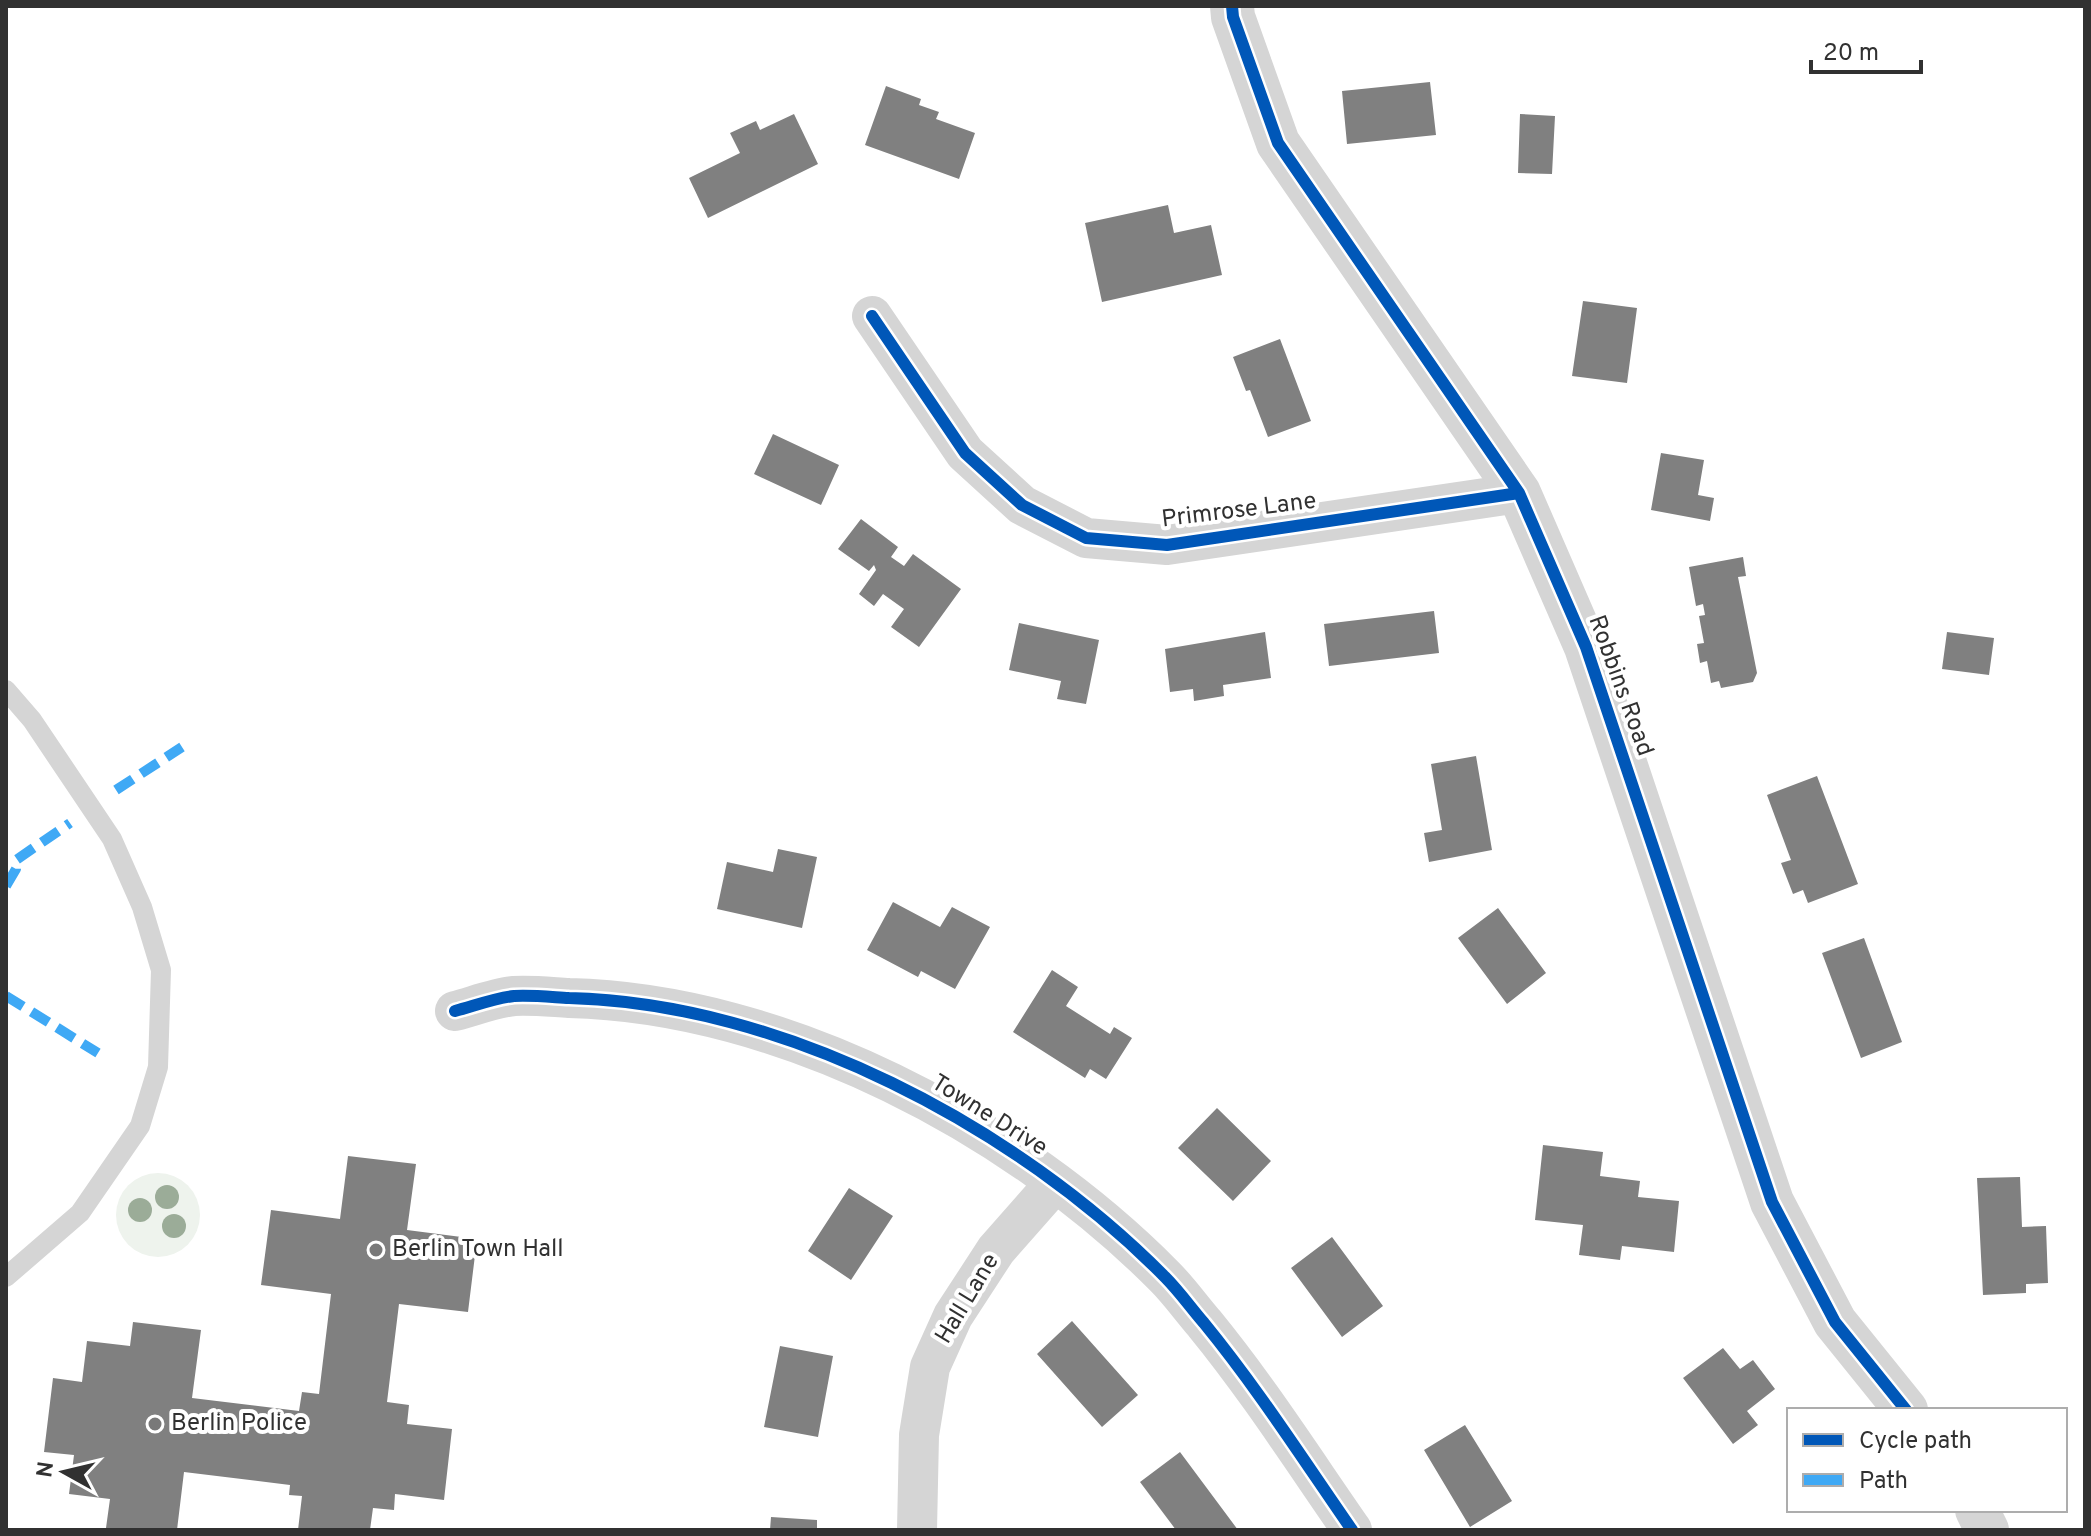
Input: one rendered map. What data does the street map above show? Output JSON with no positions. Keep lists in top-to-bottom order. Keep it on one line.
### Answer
{"streets":{"street":["Primrose Lane","Robbins Road","Towne Drive","Hall Lane"]},"crossings":[["Primrose Lane","Robbins Road"],["Towne Drive","Hall Lane"]],"places":["Berlin Town Hall","Berlin Police"],"legend":["Cycle path","Path"],"scale_bar":"20 m","north":"left"}
